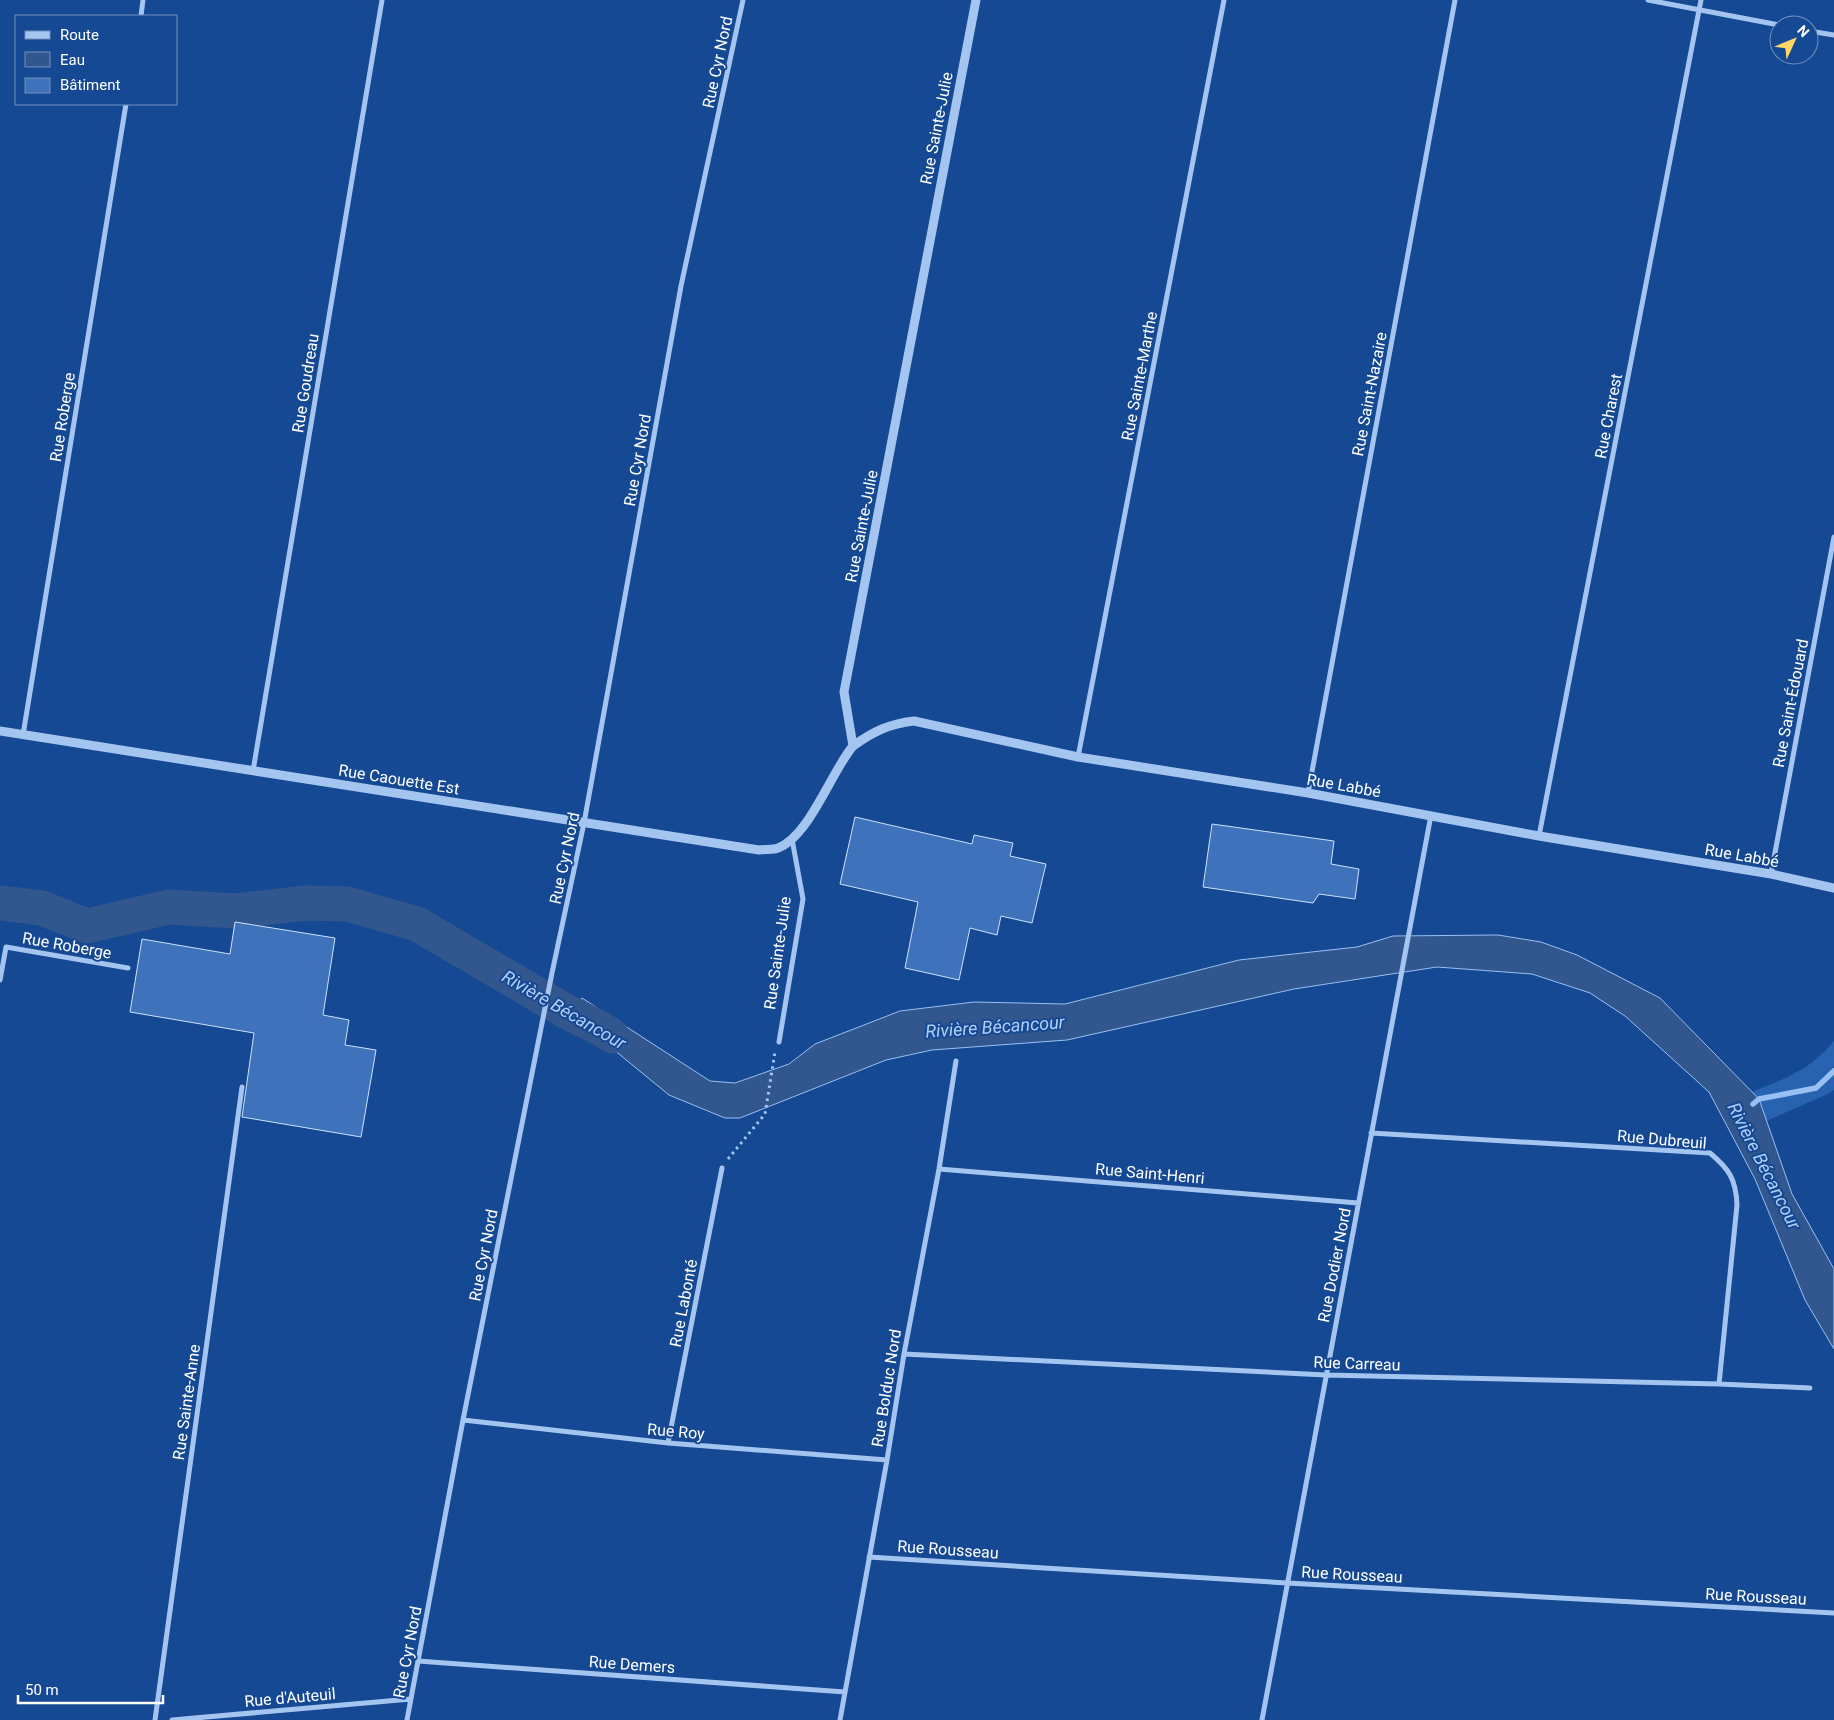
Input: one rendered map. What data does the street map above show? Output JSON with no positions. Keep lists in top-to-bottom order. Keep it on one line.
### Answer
{"streets":{"street":["Rue Cyr Nord","Rue Sainte-Julie","Rue Sainte-Marthe","Rue Goudreau","Rue Saint-Nazaire","Rue Charest","Rue Roberge","Rue Saint-Édouard","Rue Caouette Est","Rue Labbé","Rue Dubreuil","Rue Saint-Henri","Rue Dodier Nord","Rue Labonté","Rue Carreau","Rue Bolduc Nord","Rue Sainte-Anne","Rue Roy","Rue Rousseau","Rue Demers","Rue d'Auteuil"]},"crossings":[["Rue Cyr Nord","Rue Caouette Est"],["Rue Cyr Nord","Rue Roy"],["Rue Cyr Nord","Rue Demers"],["Rue Cyr Nord","Rue d'Auteuil"],["Rue Sainte-Julie","Rue Caouette Est"],["Rue Sainte-Julie","Rue Labbé"],["Rue Sainte-Marthe","Rue Labbé"],["Rue Goudreau","Rue Caouette Est"],["Rue Saint-Nazaire","Rue Labbé"],["Rue Charest","Rue Labbé"],["Rue Roberge","Rue Caouette Est"],["Rue Saint-Édouard","Rue Labbé"],["Rue Labbé","Rue Dodier Nord"],["Rue Dubreuil","Rue Dodier Nord"],["Rue Dubreuil","Rue Carreau"],["Rue Saint-Henri","Rue Dodier Nord"],["Rue Saint-Henri","Rue Bolduc Nord"],["Rue Dodier Nord","Rue Carreau"],["Rue Dodier Nord","Rue Rousseau"],["Rue Labonté","Rue Roy"],["Rue Carreau","Rue Bolduc Nord"],["Rue Bolduc Nord","Rue Roy"],["Rue Bolduc Nord","Rue Rousseau"],["Rue Bolduc Nord","Rue Demers"]],"water":["Rivière Bécancour"],"legend":["Route","Eau","Bâtiment"],"scale_bar":"50 m","north":"top right"}
